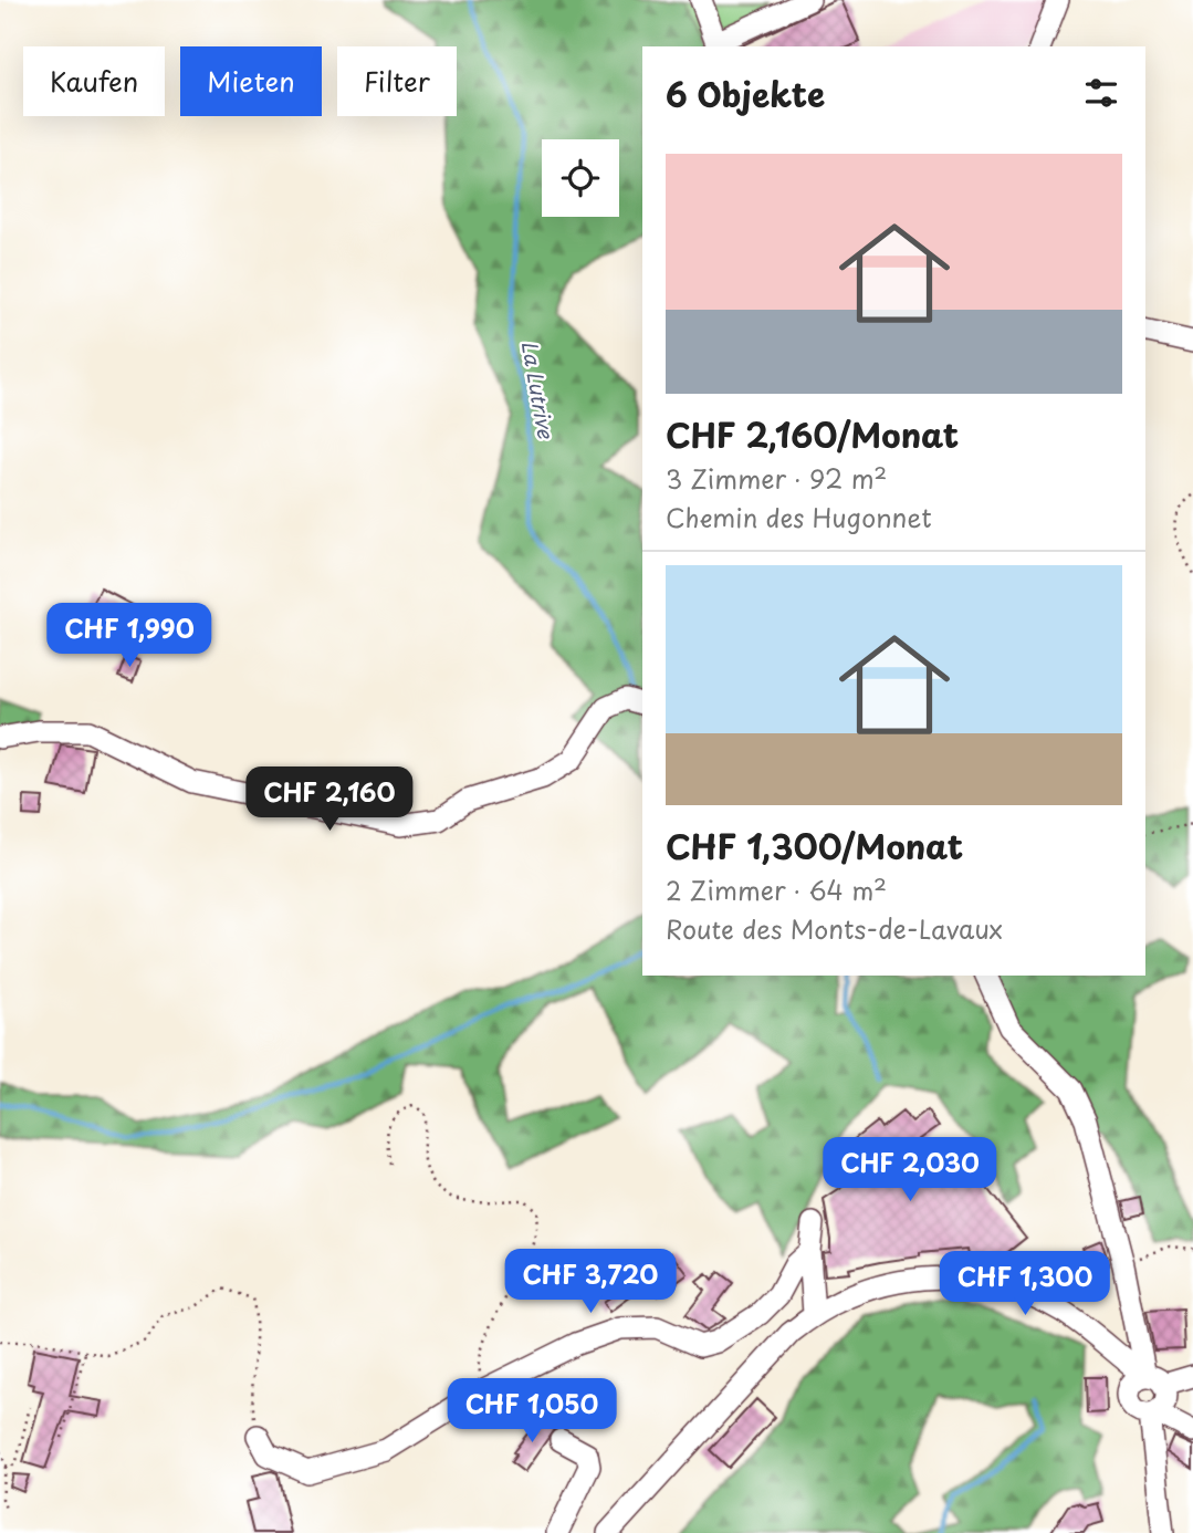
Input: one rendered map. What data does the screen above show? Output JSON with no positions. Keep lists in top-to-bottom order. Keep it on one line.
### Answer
{"water":["La Lutrive"],"page":{"chip":["Kaufen","Mieten","Filter"],"heading":"6 Objekte","list":[{"name":"CHF 2,160/Monat","note":"3 Zimmer · 92 m² · Chemin des Hugonnet"},{"name":"CHF 1,300/Monat","note":"2 Zimmer · 64 m² · Route des Monts-de-Lavaux"}],"price":["CHF 1,990","CHF 2,160","CHF 2,030","CHF 3,720","CHF 1,300","CHF 1,050"]}}
